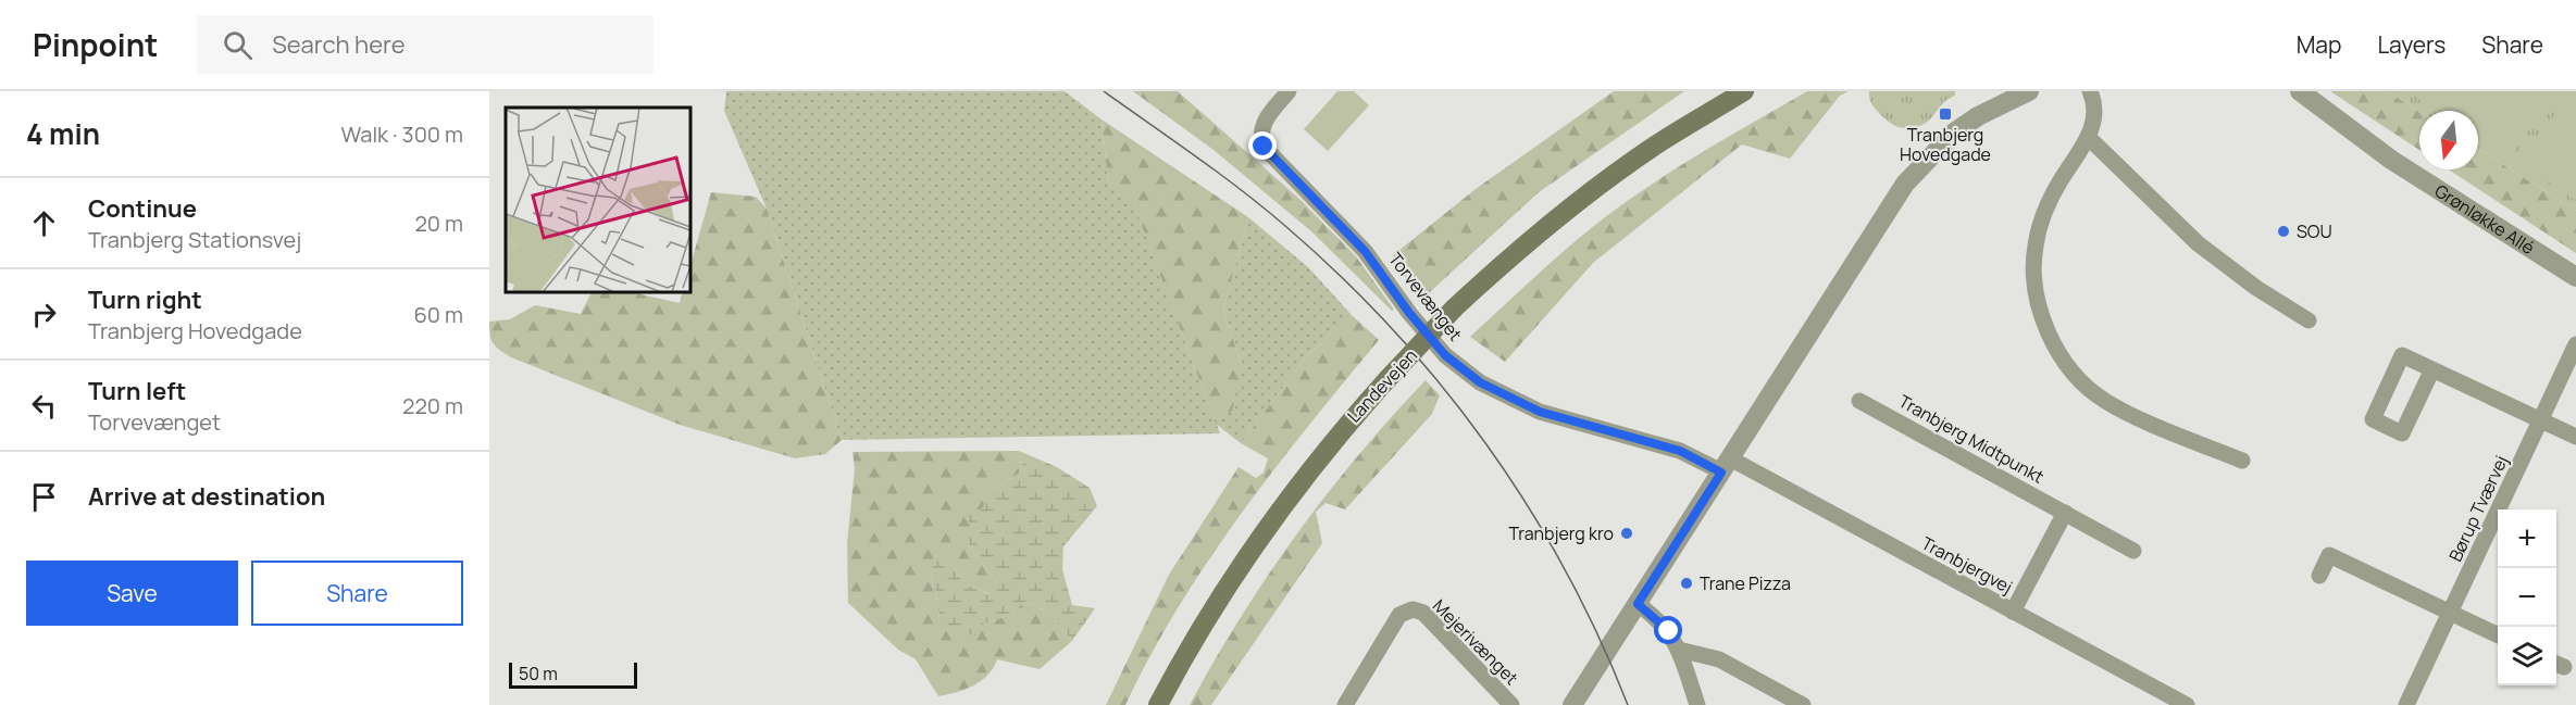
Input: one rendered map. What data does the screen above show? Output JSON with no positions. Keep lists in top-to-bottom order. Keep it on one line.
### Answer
{"streets":{"main road":["Landevejen"],"street":["Grønløkke Allé","Torvevænget","Tranbjerg Midtpunkt","Børup Tværvej","Tranbjergvej","Mejerivænget"]},"crossings":[["Torvevænget","Tranbjergvej"]],"places":{"transit":["Tranbjerg Hovedgade"],"other":["SOU","Tranbjerg kro","Trane Pizza"]},"scale_bar":"50 m","north":"bottom","page":{"header":"Pinpoint","search":"Search here","nav":["Map","Layers","Share"],"heading":["4 min","Walk · 300 m"],"list":[["Continue","Tranbjerg Stationsvej","20 m"],["Turn right","Tranbjerg Hovedgade","60 m"],["Turn left","Torvevænget","220 m"],"Arrive at destination"],"map_buttons":["+","−"],"buttons":["Save","Share"],"scale":"50 m"}}
